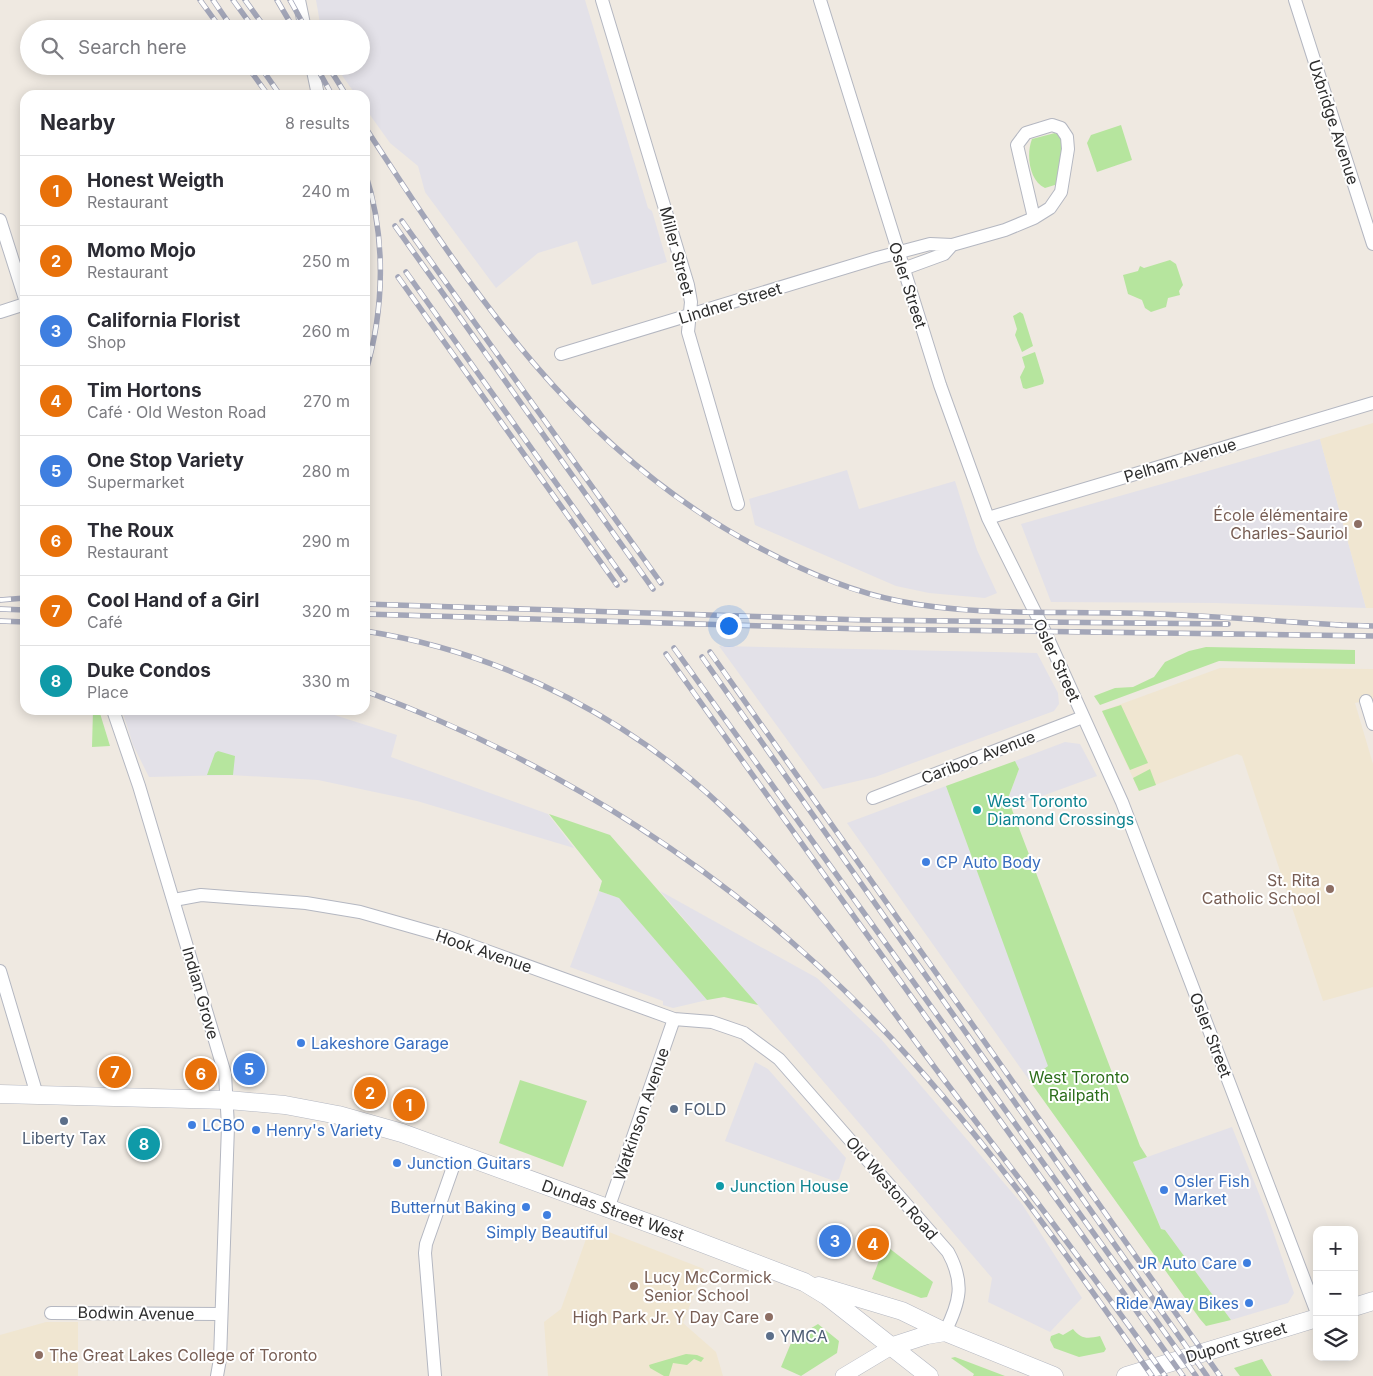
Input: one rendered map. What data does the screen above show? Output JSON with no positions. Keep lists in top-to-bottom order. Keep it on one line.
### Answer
{"streets":{"main road":["Dundas Street West","Dupont Street"],"street":["Uxbridge Avenue","Miller Street","Osler Street","Lindner Street","Pelham Avenue","Cariboo Avenue","Hook Avenue","Indian Grove","Watkinson Avenue","Old Weston Road","Bodwin Avenue"]},"crossings":[["Miller Street","Lindner Street"],["Osler Street","Lindner Street"],["Osler Street","Pelham Avenue"],["Osler Street","Cariboo Avenue"],["Hook Avenue","Indian Grove"],["Hook Avenue","Watkinson Avenue"],["Hook Avenue","Old Weston Road"],["Indian Grove","Dundas Street West"],["Indian Grove","Bodwin Avenue"],["Watkinson Avenue","Dundas Street West"]],"parks":["West Toronto Railpath"],"places":["École élémentaire Charles-Sauriol","West Toronto Diamond Crossings","CP Auto Body","St. Rita Catholic School","Lakeshore Garage","FOLD","Liberty Tax","LCBO","Henry's Variety","Junction Guitars","Junction House","Osler Fish Market","Butternut Baking","Simply Beautiful","JR Auto Care","Lucy McCormick Senior School","Ride Away Bikes","High Park Jr. Y Day Care","YMCA","The Great Lakes College of Toronto"],"page":{"search":"Search here","heading":["Nearby","8 results"],"list":[{"mark":"1","name":"Honest Weigth","note":"Restaurant","value":"240 m"},{"mark":"2","name":"Momo Mojo","note":"Restaurant","value":"250 m"},{"mark":"3","name":"California Florist","note":"Shop","value":"260 m"},{"mark":"4","name":"Tim Hortons","note":"Café · Old Weston Road","value":"270 m"},{"mark":"5","name":"One Stop Variety","note":"Supermarket","value":"280 m"},{"mark":"6","name":"The Roux","note":"Restaurant","value":"290 m"},{"mark":"7","name":"Cool Hand of a Girl","note":"Café","value":"320 m"},{"mark":"8","name":"Duke Condos","note":"Place","value":"330 m"}],"pins":["5","7","6","2","1","8","3","4"],"map_buttons":["+","−"]}}
